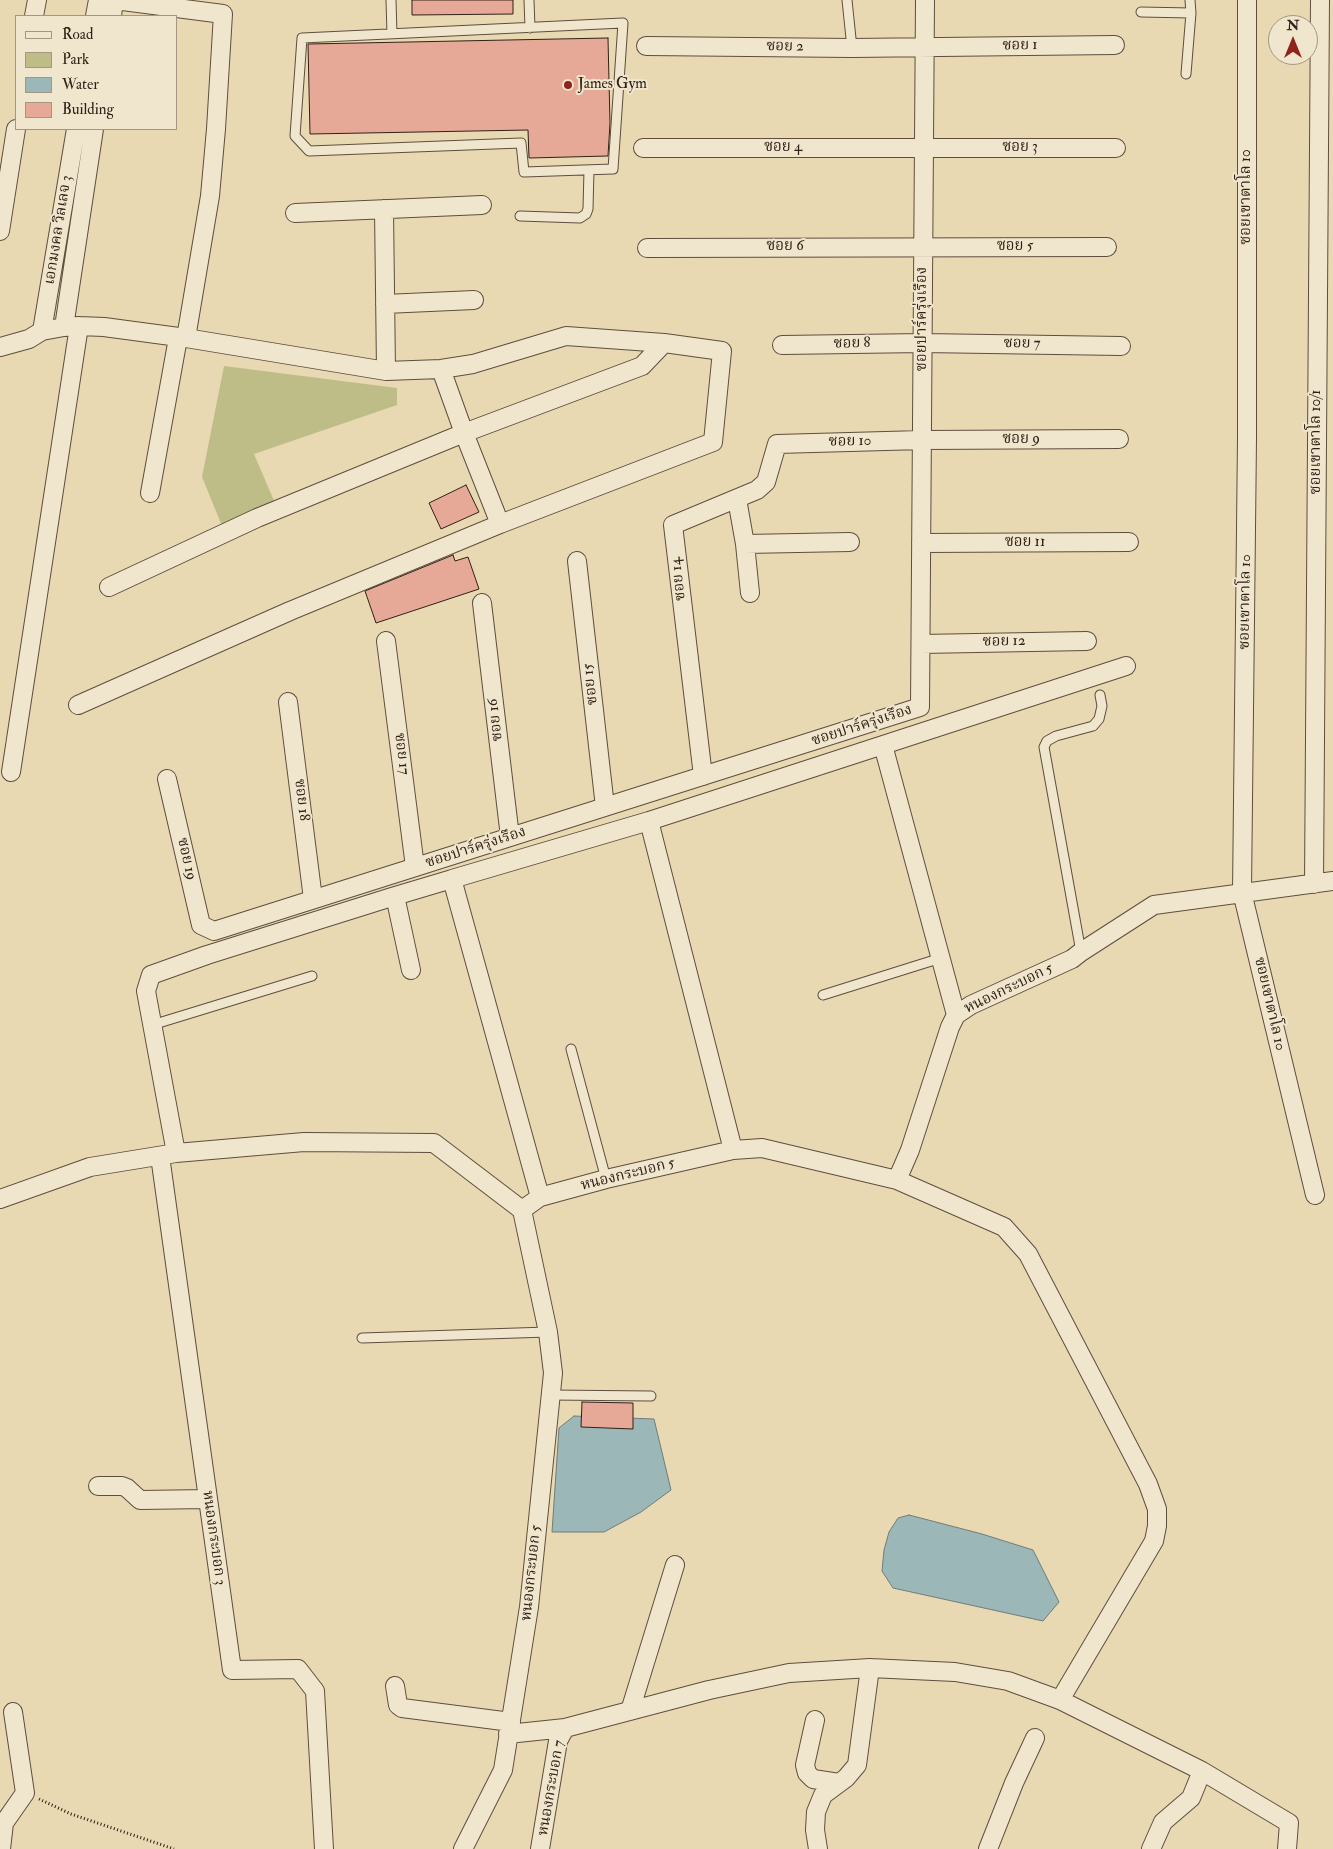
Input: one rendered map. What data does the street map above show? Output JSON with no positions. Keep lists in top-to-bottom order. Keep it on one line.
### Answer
{"streets":{"street":["ซอย 1","ซอย 2","ซอย 4","ซอย 3","ซอยเขาตาโล 10","เอกมงคล วิลเลจ 3","ซอย 6","ซอย 5","ซอยปาร์ครุ่งเรือง","ซอย 8","ซอย 7","ซอย 9","ซอย 10","ซอยเขาตาโล 10/1","ซอย 11","ซอย 14","ซอย 12","ซอย 15","ซอย 16","ซอย 17","ซอย 18","ซอย 19","หนองกระบอก 5","หนองกระบอก 3","หนองกระบอก 7"]},"crossings":[["ซอย 1","ซอย 2"],["ซอย 1","ซอยปาร์ครุ่งเรือง"],["ซอย 2","ซอยปาร์ครุ่งเรือง"],["ซอย 4","ซอย 3"],["ซอย 4","ซอยปาร์ครุ่งเรือง"],["ซอย 3","ซอยปาร์ครุ่งเรือง"],["ซอยเขาตาโล 10","หนองกระบอก 5"],["ซอย 6","ซอย 5"],["ซอย 6","ซอยปาร์ครุ่งเรือง"],["ซอย 5","ซอยปาร์ครุ่งเรือง"],["ซอยปาร์ครุ่งเรือง","ซอย 8"],["ซอยปาร์ครุ่งเรือง","ซอย 7"],["ซอยปาร์ครุ่งเรือง","ซอย 9"],["ซอยปาร์ครุ่งเรือง","ซอย 10"],["ซอยปาร์ครุ่งเรือง","ซอย 11"],["ซอยปาร์ครุ่งเรือง","ซอย 14"],["ซอยปาร์ครุ่งเรือง","ซอย 12"],["ซอยปาร์ครุ่งเรือง","ซอย 15"],["ซอยปาร์ครุ่งเรือง","ซอย 16"],["ซอยปาร์ครุ่งเรือง","ซอย 17"],["ซอยปาร์ครุ่งเรือง","ซอย 18"],["ซอยปาร์ครุ่งเรือง","ซอย 19"],["ซอย 8","ซอย 7"],["ซอย 9","ซอย 10"],["ซอย 10","ซอย 14"],["ซอยเขาตาโล 10/1","หนองกระบอก 5"]],"places":["James Gym"],"legend":["Road","Park","Water","Building"],"north":"top"}
